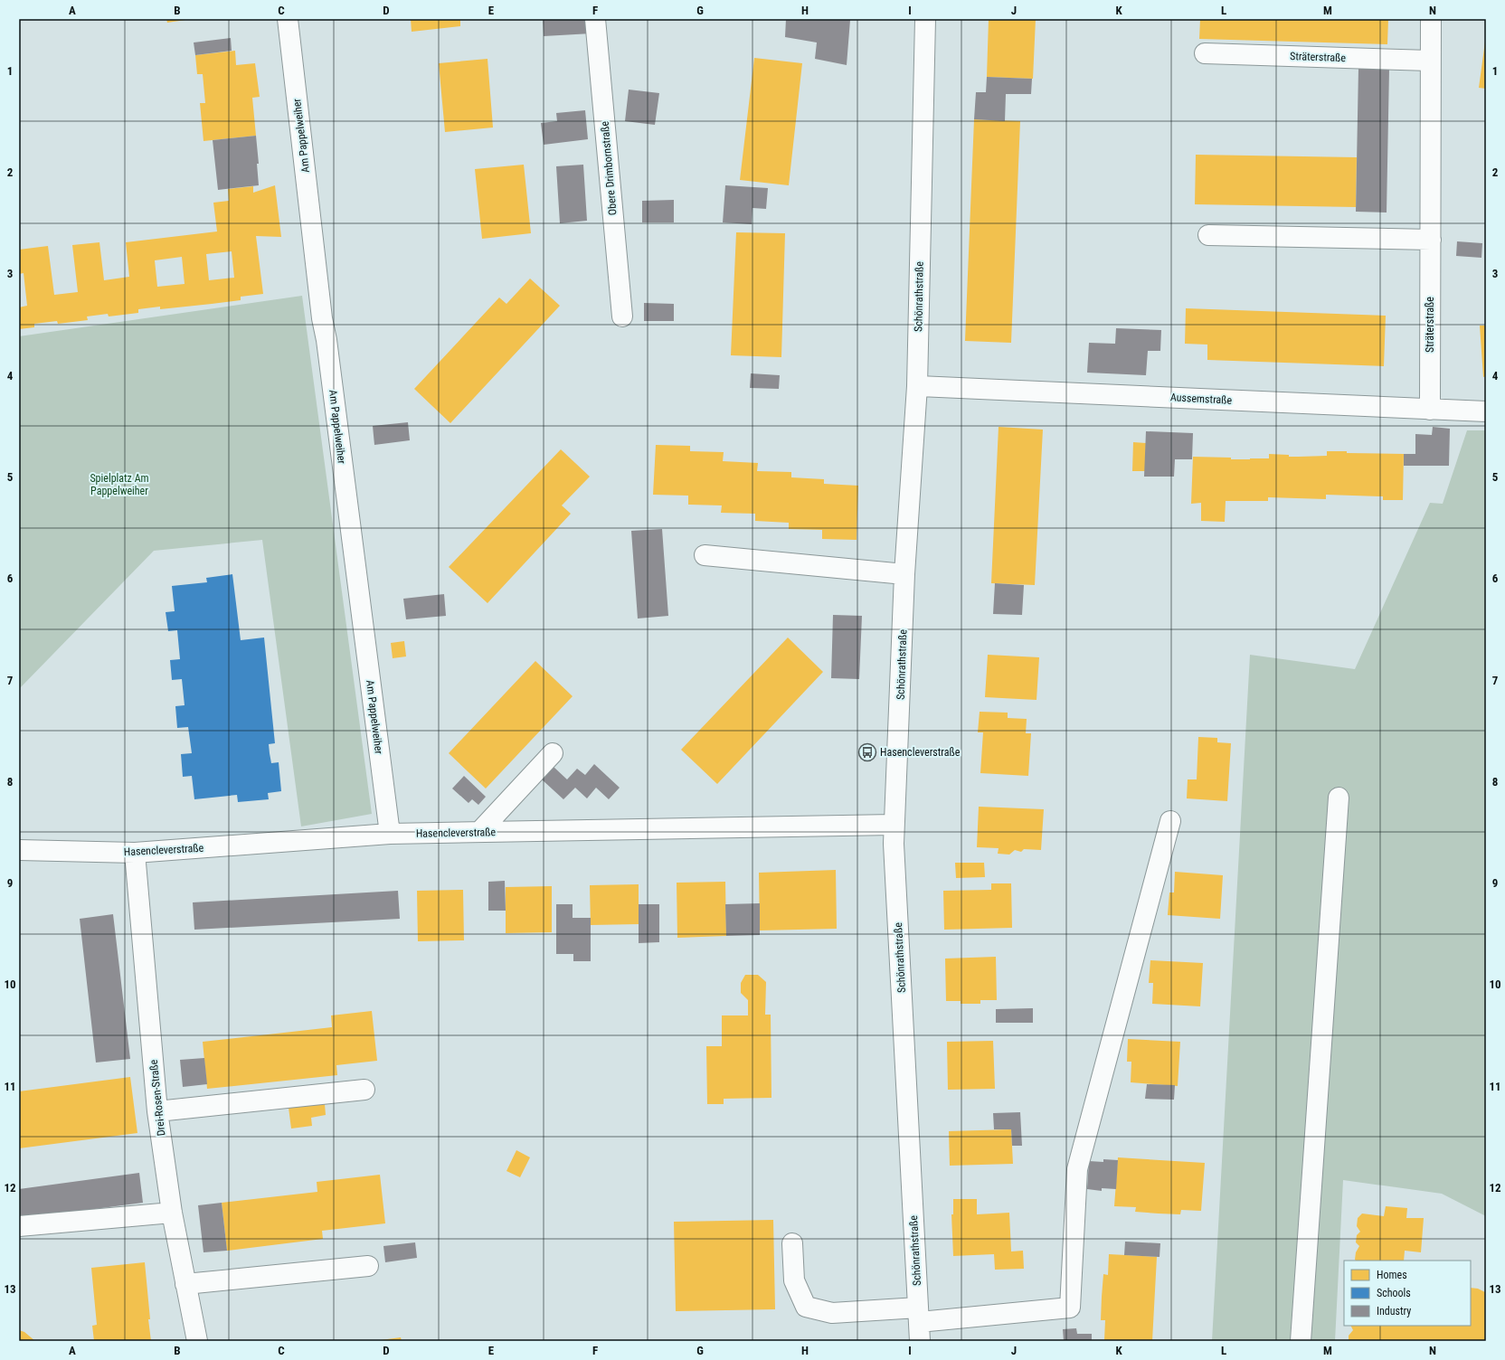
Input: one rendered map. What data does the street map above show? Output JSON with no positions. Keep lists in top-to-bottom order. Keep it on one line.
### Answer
{"streets":{"street":["Sträterstraße","Am Pappelweiher","Obere Drimbornstraße","Schönrathstraße","Aussemstraße","Hasencleverstraße","Drei-Rosen-Straße"]},"crossings":[["Sträterstraße","Aussemstraße"],["Am Pappelweiher","Hasencleverstraße"],["Schönrathstraße","Aussemstraße"],["Schönrathstraße","Hasencleverstraße"],["Hasencleverstraße","Drei-Rosen-Straße"]],"parks":["Spielplatz Am Pappelweiher"],"places":{"bus stop":["Hasencleverstraße"]},"legend":["Homes","Schools","Industry"],"grid":{"columns":["A","B","C","D","E","F","G","H","I","J","K","L","M","N"],"rows":["1","2","3","4","5","6","7","8","9","10","11","12","13"]}}
